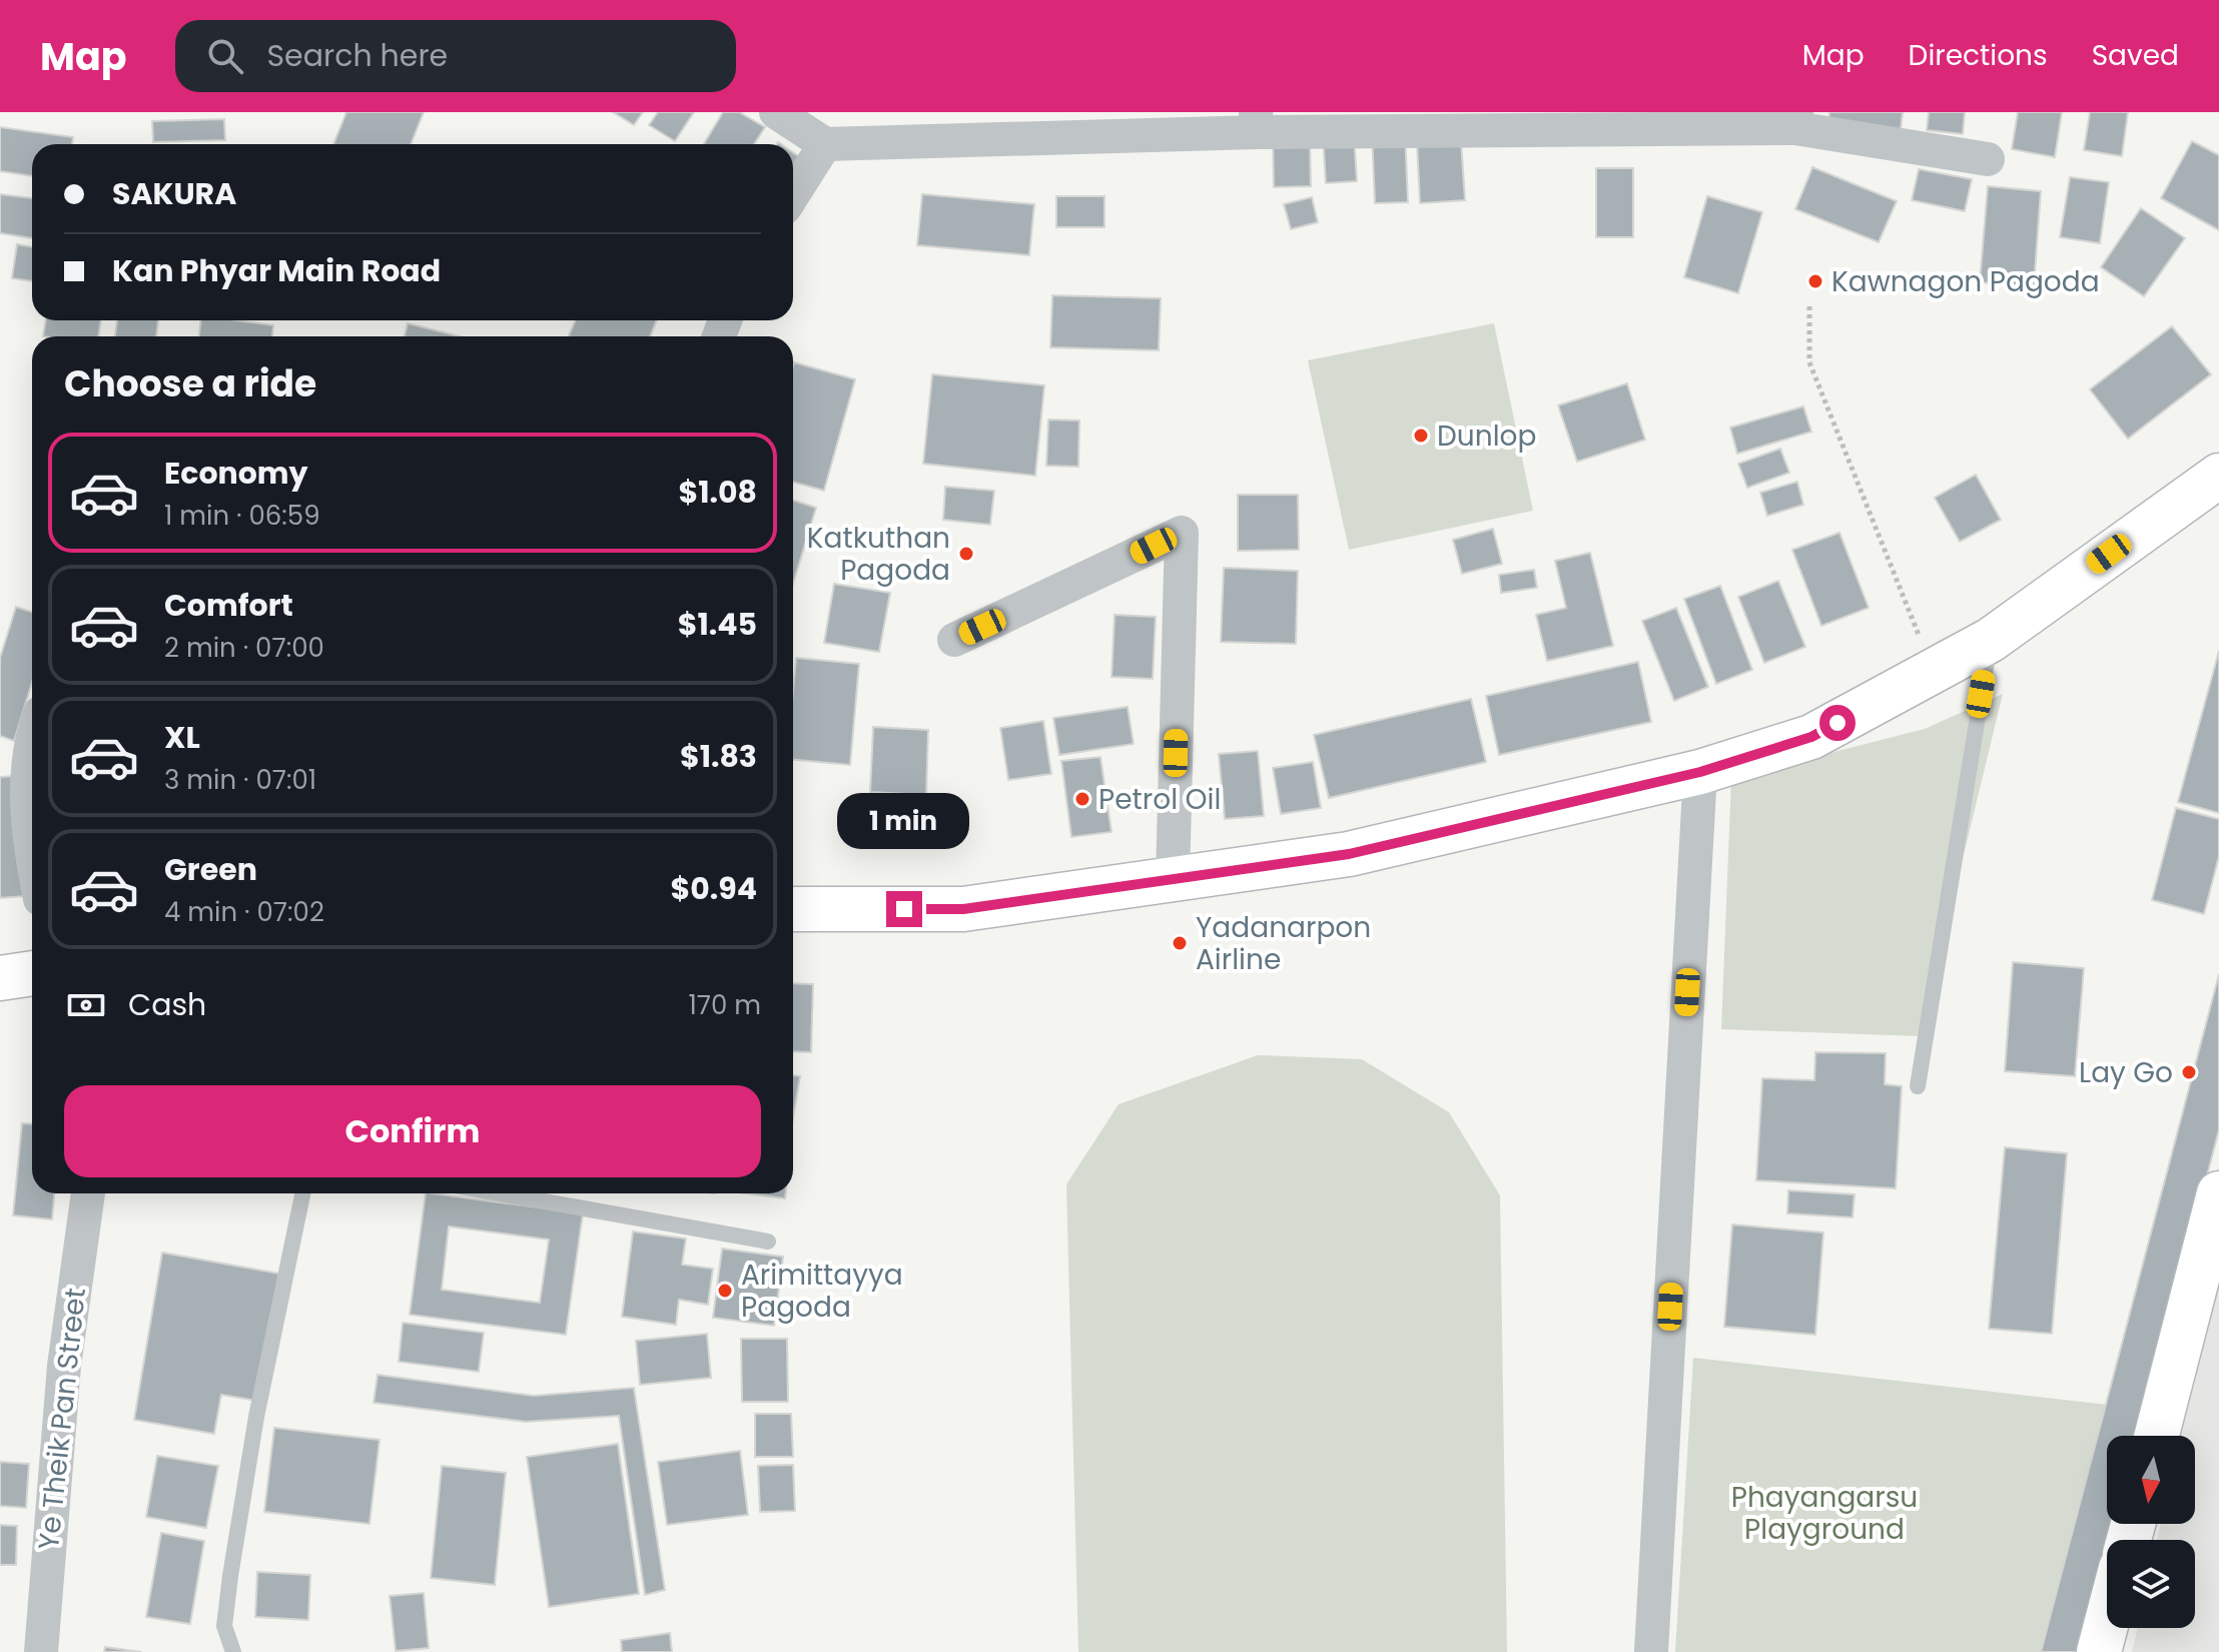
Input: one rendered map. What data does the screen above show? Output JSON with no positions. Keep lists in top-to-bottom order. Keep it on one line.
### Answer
{"streets":{"street":["Ye Theik Pan Street"]},"parks":["Phayangarsu Playground"],"places":["Kawnagon Pagoda","Dunlop","Katkuthan Pagoda","Petrol Oil","Yadanarpon Airline","Lay Go","Arimittayya Pagoda"],"north":"bottom","page":{"header":"Map","search":"Search here","nav":["Map","Directions","Saved"],"banner":["SAKURA","Kan Phyar Main Road"],"heading":"Choose a ride","list":[{"name":"Economy","note":"1 min · 06:59","value":"$1.08"},{"name":"Comfort","note":"2 min · 07:00","value":"$1.45"},{"name":"XL","note":"3 min · 07:01","value":"$1.83"},{"name":"Green","note":"4 min · 07:02","value":"$0.94"}],"bubble":"1 min","pay":["Cash","170 m"],"buttons":"Confirm"}}
